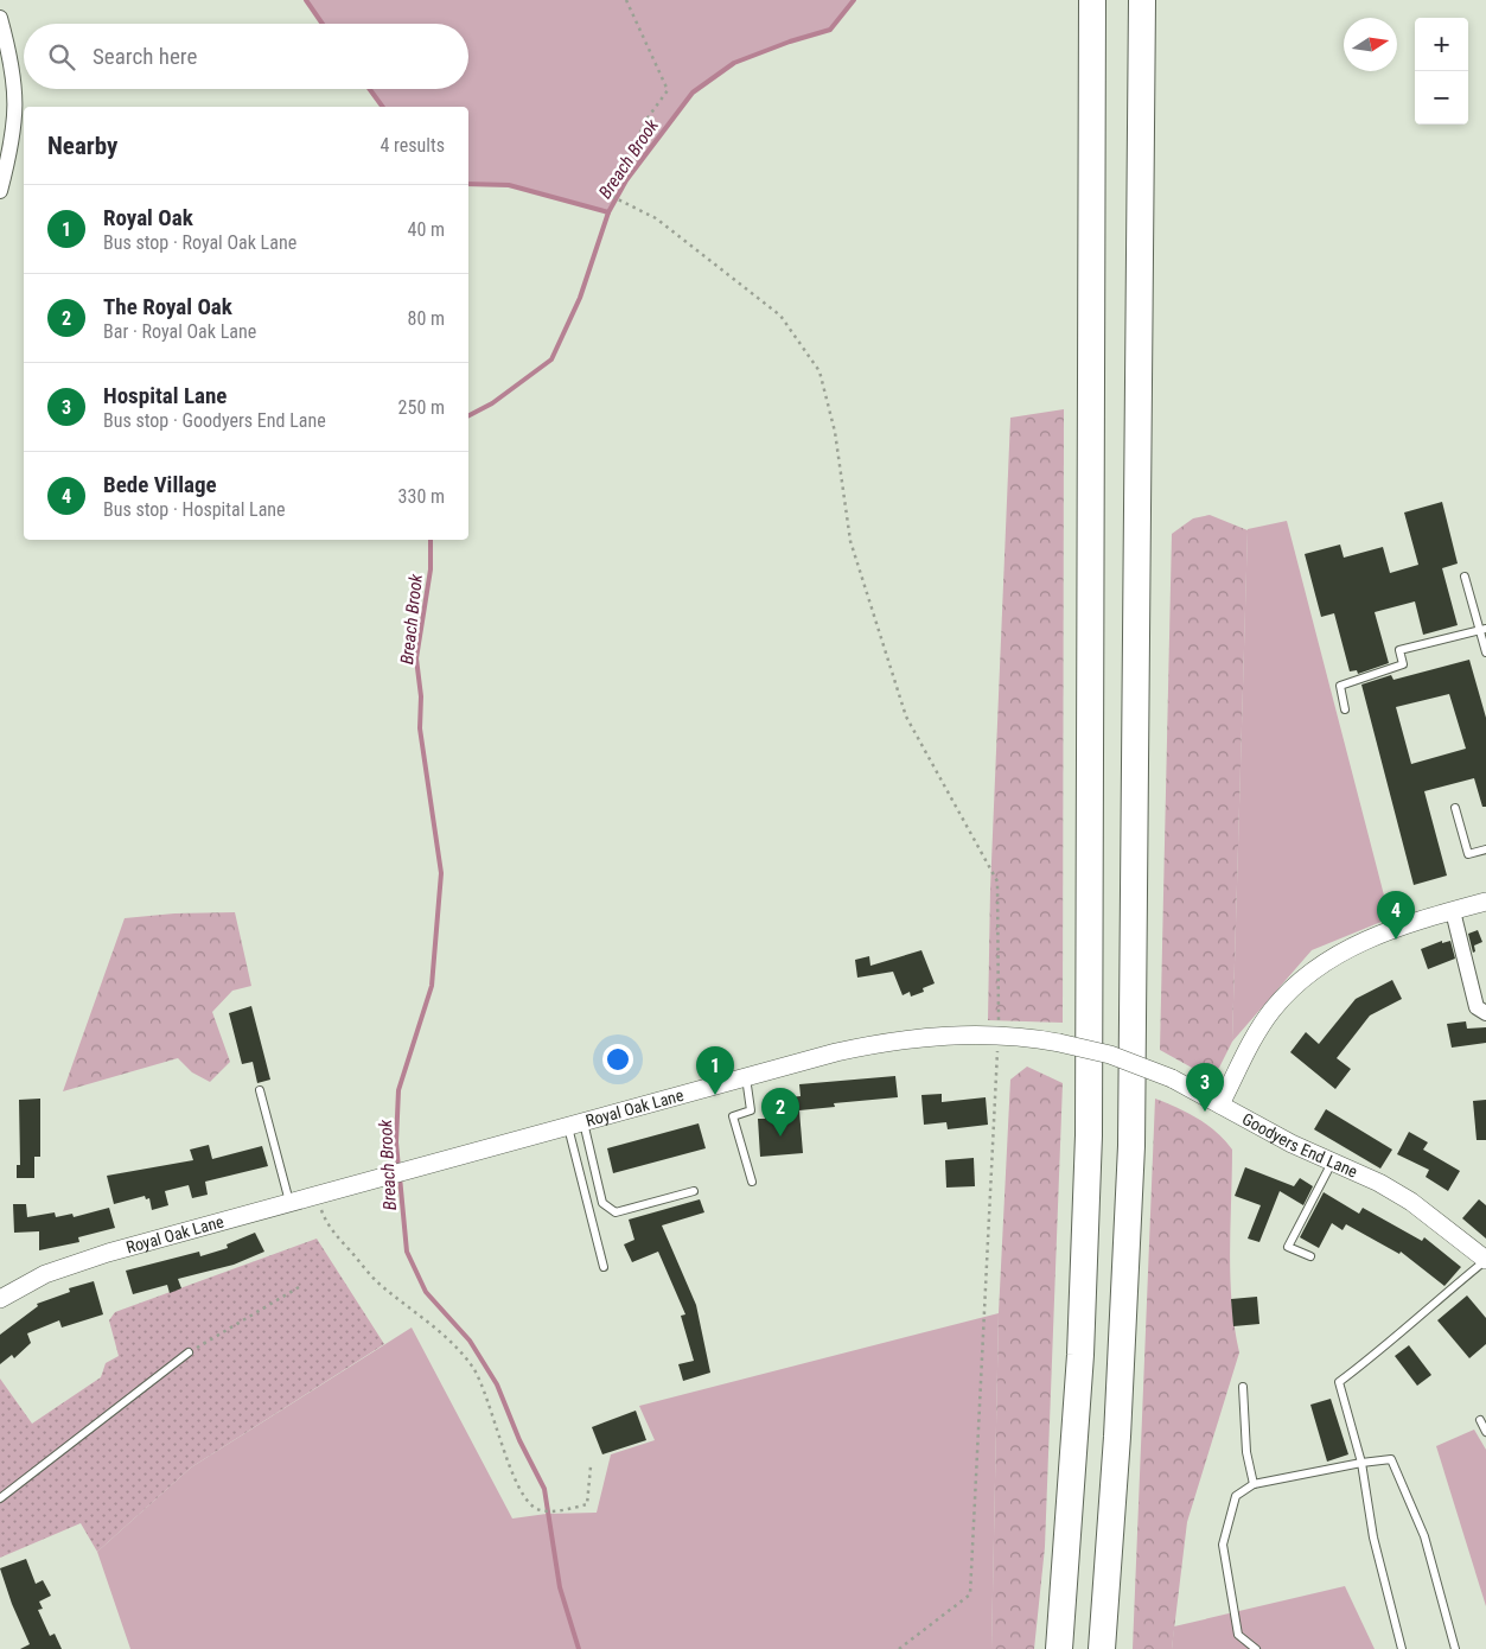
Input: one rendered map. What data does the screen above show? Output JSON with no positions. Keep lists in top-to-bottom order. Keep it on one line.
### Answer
{"streets":{"street":["Royal Oak Lane","Goodyers End Lane"]},"crossings":[["Royal Oak Lane","Goodyers End Lane"]],"water":["Breach Brook"],"north":"right","page":{"map_buttons":["+","−"],"search":"Search here","heading":["Nearby","4 results"],"list":[{"mark":"1","name":"Royal Oak","note":"Bus stop · Royal Oak Lane","value":"40 m"},{"mark":"2","name":"The Royal Oak","note":"Bar · Royal Oak Lane","value":"80 m"},{"mark":"3","name":"Hospital Lane","note":"Bus stop · Goodyers End Lane","value":"250 m"},{"mark":"4","name":"Bede Village","note":"Bus stop · Hospital Lane","value":"330 m"}],"pins":["4","1","3","2"]}}
